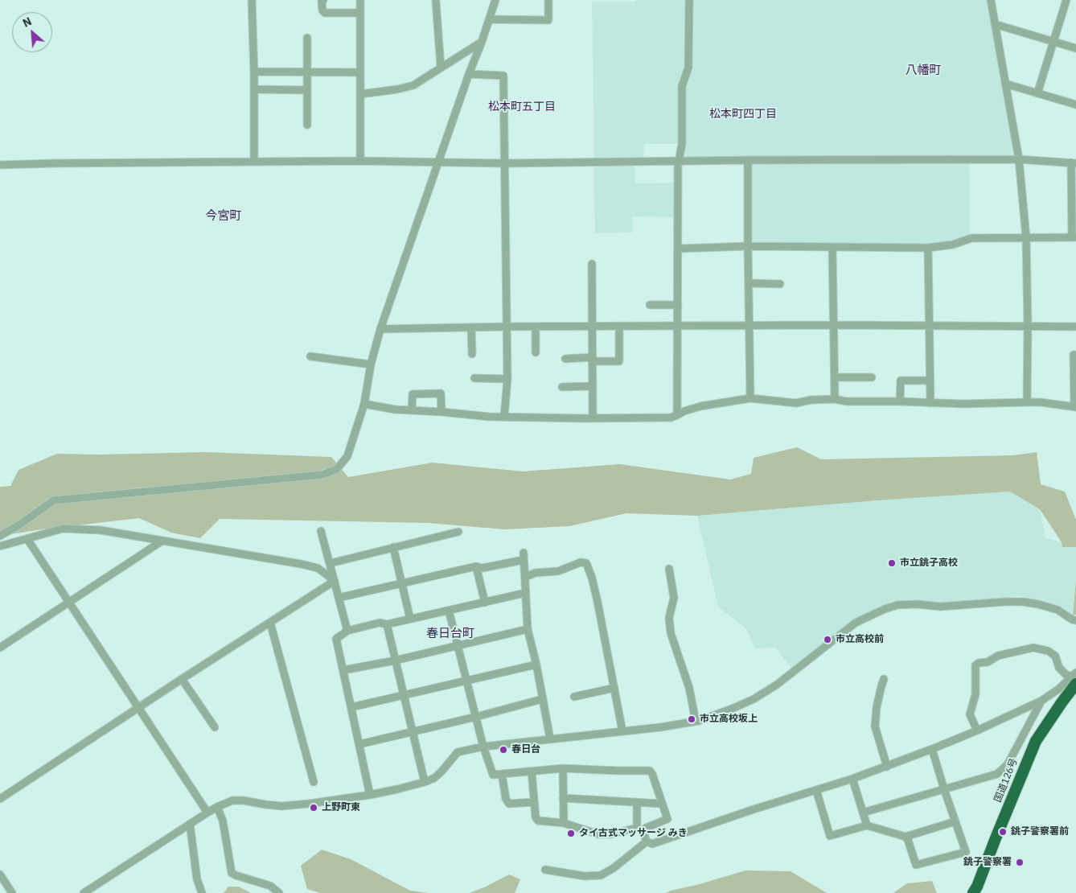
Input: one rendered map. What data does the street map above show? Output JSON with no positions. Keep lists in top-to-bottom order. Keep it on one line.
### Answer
{"streets":{"highway":["国道126号"]},"districts":["八幡町","松本町五丁目","松本町四丁目","今宮町","春日台町"],"places":["市立銚子高校","市立高校前","市立高校坂上","春日台","上野町東","銚子警察署前","タイ古式マッサージ みき","銚子警察署"],"north":"top left"}
